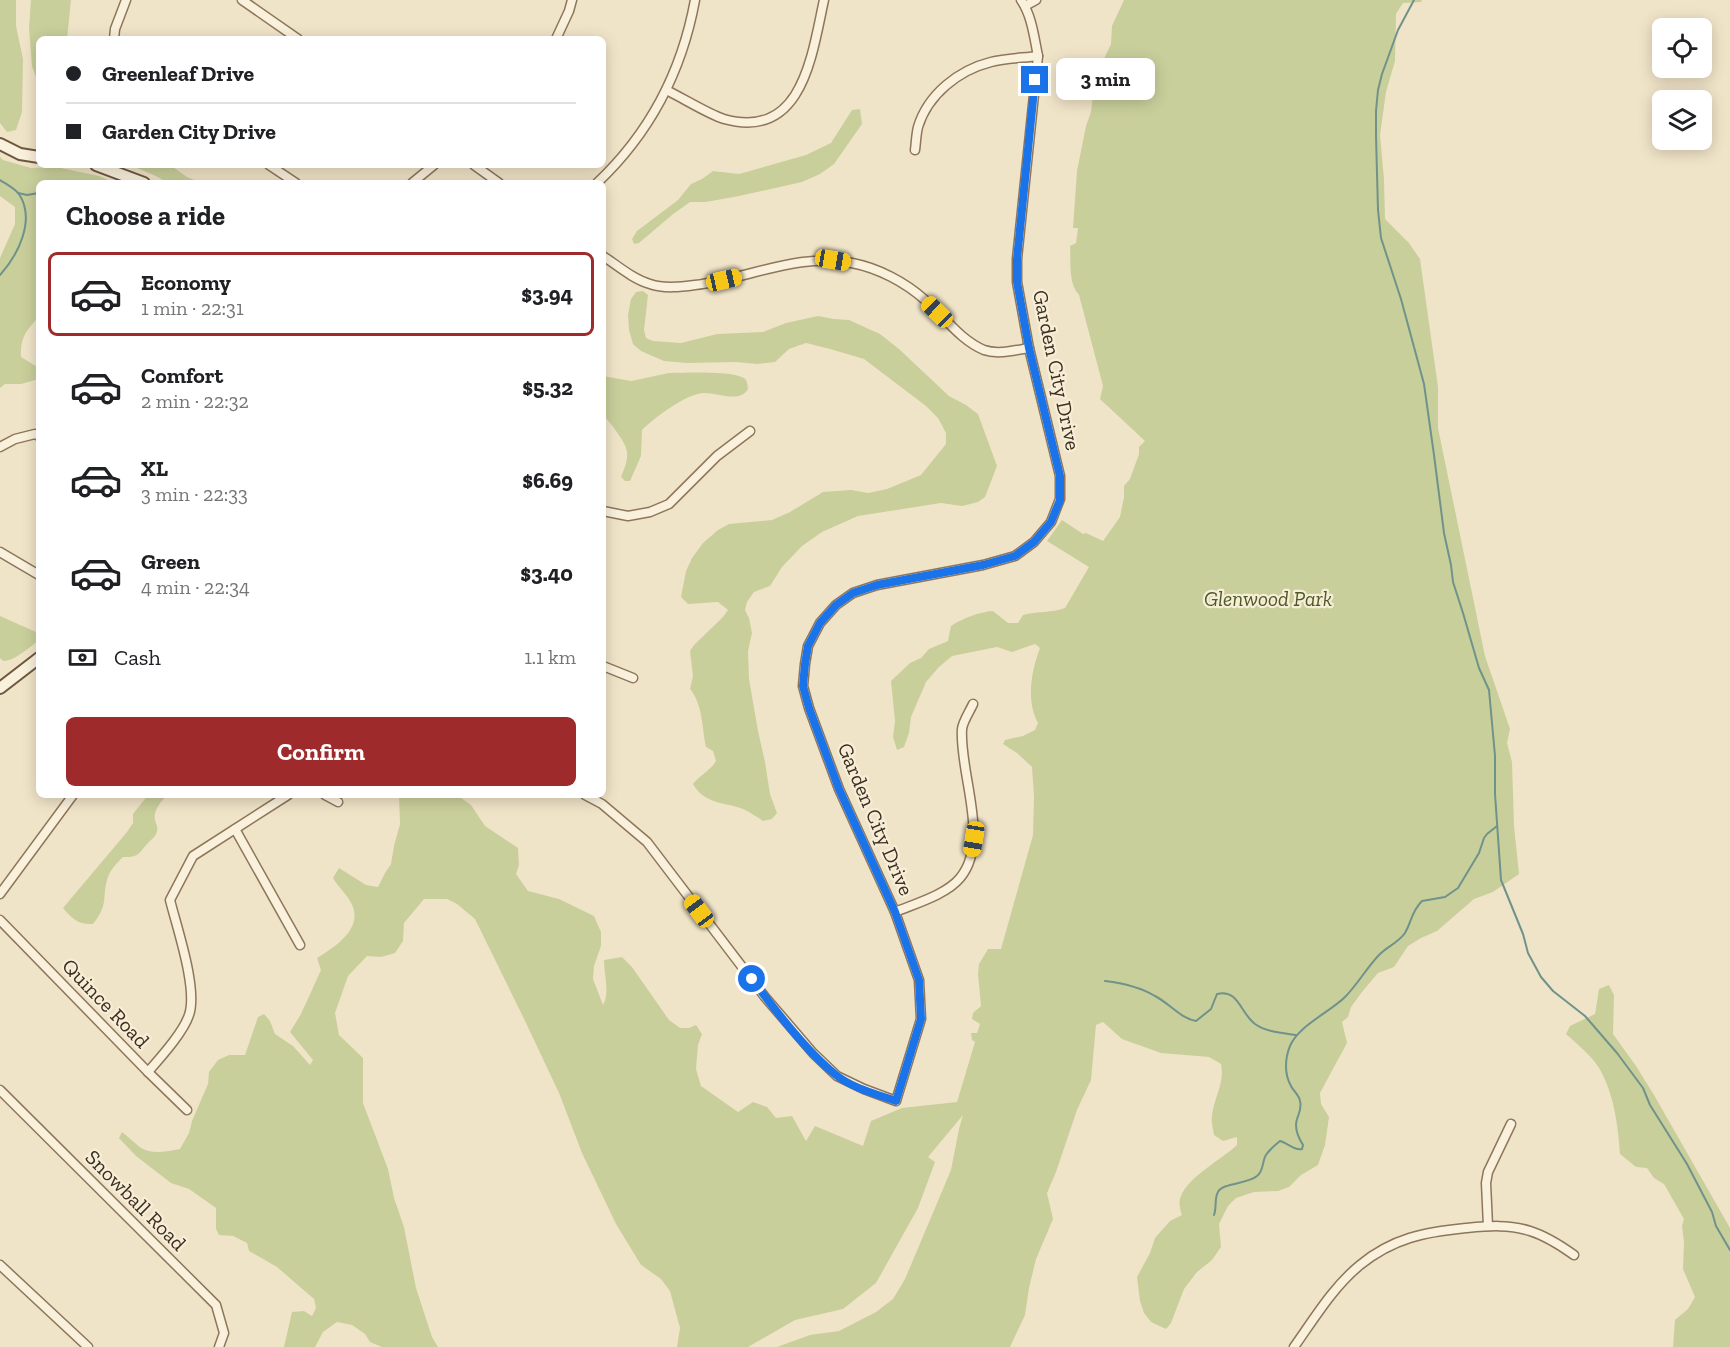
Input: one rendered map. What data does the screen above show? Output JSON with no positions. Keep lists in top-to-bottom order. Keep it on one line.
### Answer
{"streets":{"street":["Garden City Drive","Quince Road","Snowball Road"]},"parks":["Glenwood Park"],"page":{"banner":["Greenleaf Drive","Garden City Drive"],"bubble":"3 min","heading":"Choose a ride","list":[{"name":"Economy","note":"1 min · 22:31","value":"$3.94"},{"name":"Comfort","note":"2 min · 22:32","value":"$5.32"},{"name":"XL","note":"3 min · 22:33","value":"$6.69"},{"name":"Green","note":"4 min · 22:34","value":"$3.40"}],"pay":["Cash","1.1 km"],"buttons":"Confirm"}}
